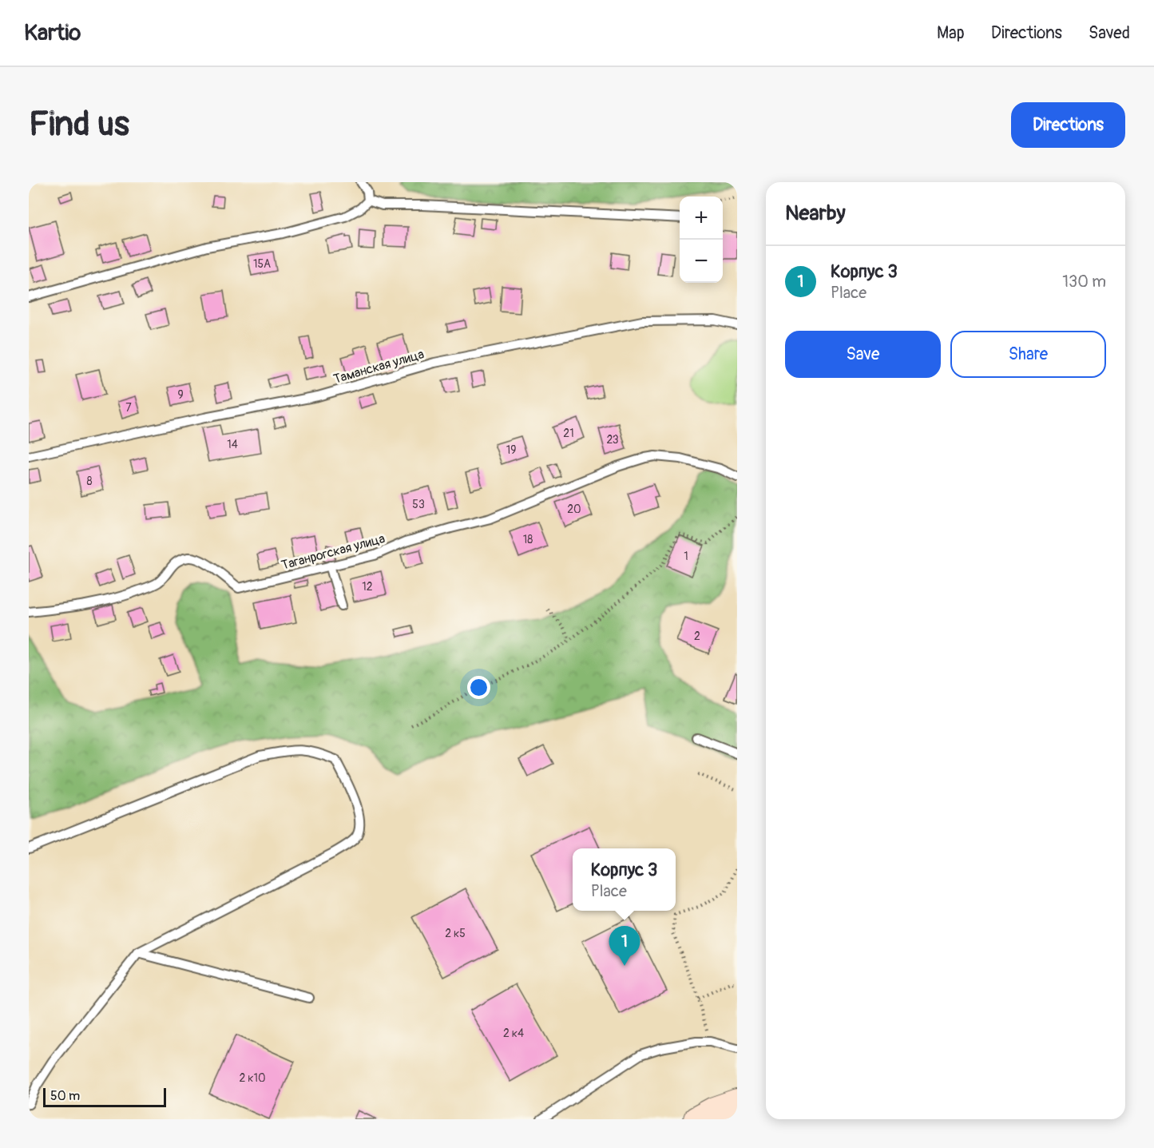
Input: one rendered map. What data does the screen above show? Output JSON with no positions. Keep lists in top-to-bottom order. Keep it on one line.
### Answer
{"streets":{"lane":["Таманская улица","Таганрогская улица"]},"house_numbers":["15А","9","7","21","23","14","19","8","53","20","18","1","12","2","2 к5","2 к4","2 к10"],"scale_bar":"50 m","page":{"header":"Kartio","nav":["Map","Directions","Saved"],"buttons":["Directions",["Save","Share"]],"title":"Find us","heading":"Nearby","map_buttons":["+","−"],"list":[{"mark":"1","name":"Корпус 3","note":"Place","value":"130 m"}],"popup":["Корпус 3","Place"],"pins":"1","scale":"50 m"}}
